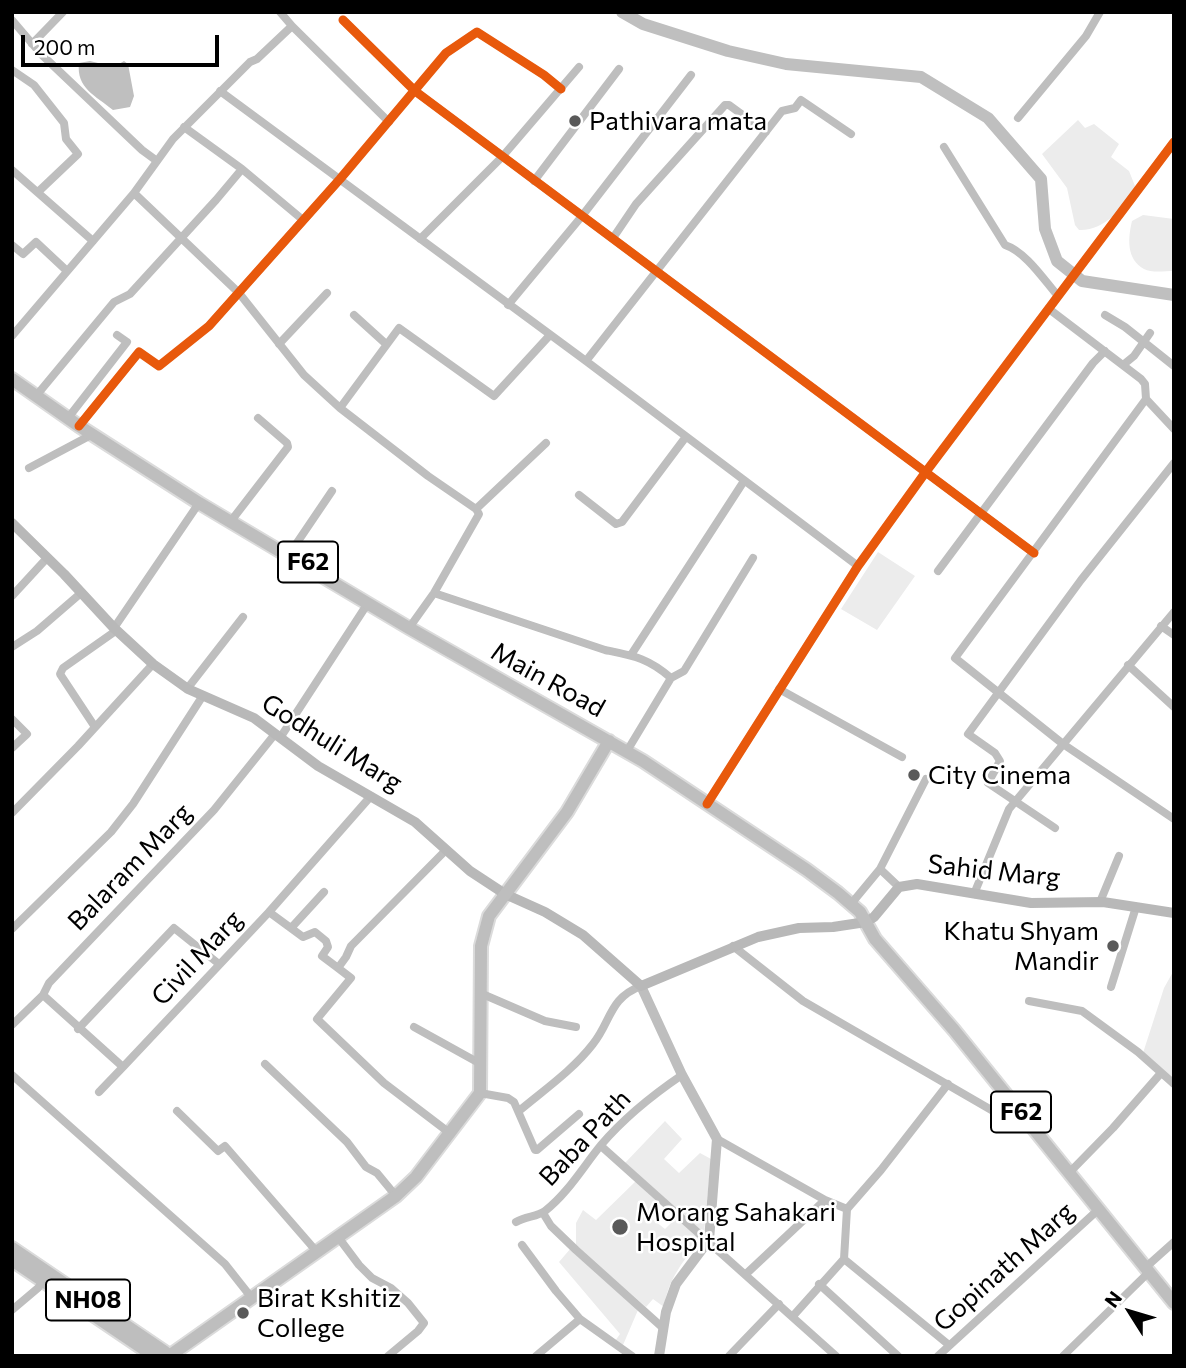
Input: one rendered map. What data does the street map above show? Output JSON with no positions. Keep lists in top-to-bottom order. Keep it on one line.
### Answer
{"streets":{"main road":["F62","Main Road","Godhuli Marg","Sahid Marg","NH08"],"street":["Balaram Marg","Civil Marg","Baba Path","Gopinath Marg"]},"crossings":[["F62","Main Road"],["F62","Sahid Marg"],["F62","Gopinath Marg"],["Main Road","Balaram Marg"],["Godhuli Marg","Balaram Marg"],["Godhuli Marg","Civil Marg"]],"places":["Pathivara mata","City Cinema","Khatu Shyam Mandir","Morang Sahakari Hospital","Birat Kshitiz College"],"scale_bar":"200 m","north":"top left"}
